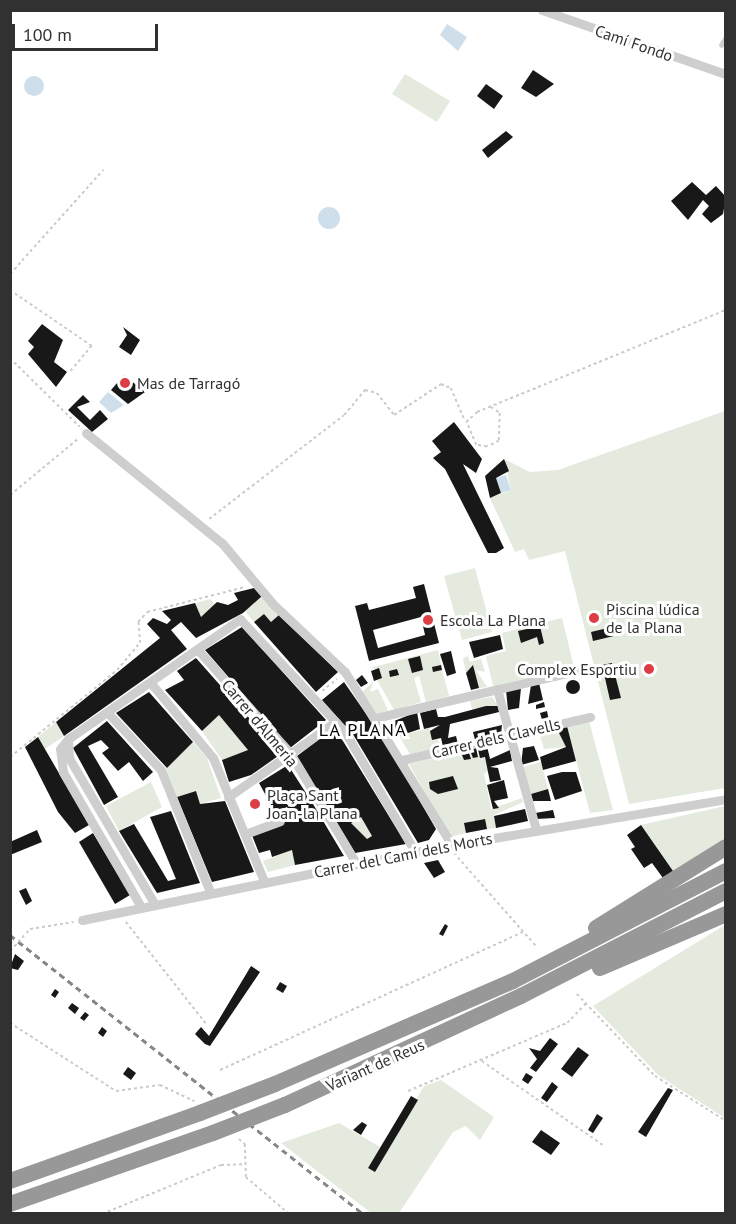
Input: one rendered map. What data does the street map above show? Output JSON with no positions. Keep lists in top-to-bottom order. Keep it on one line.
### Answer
{"streets":{"highway":["Variant de Reus"],"street":["Camí Fondo","Carrer d'Almeria","Carrer dels Clavells","Carrer del Camí dels Morts"]},"crossings":[["Carrer d'Almeria","Carrer del Camí dels Morts"]],"districts":["LA PLANA"],"places":["Mas de Tarragó","Piscina lúdica de la Plana","Escola La Plana","Complex Esportiu","Plaça Sant Joan-la Plana"],"scale_bar":"100 m"}
